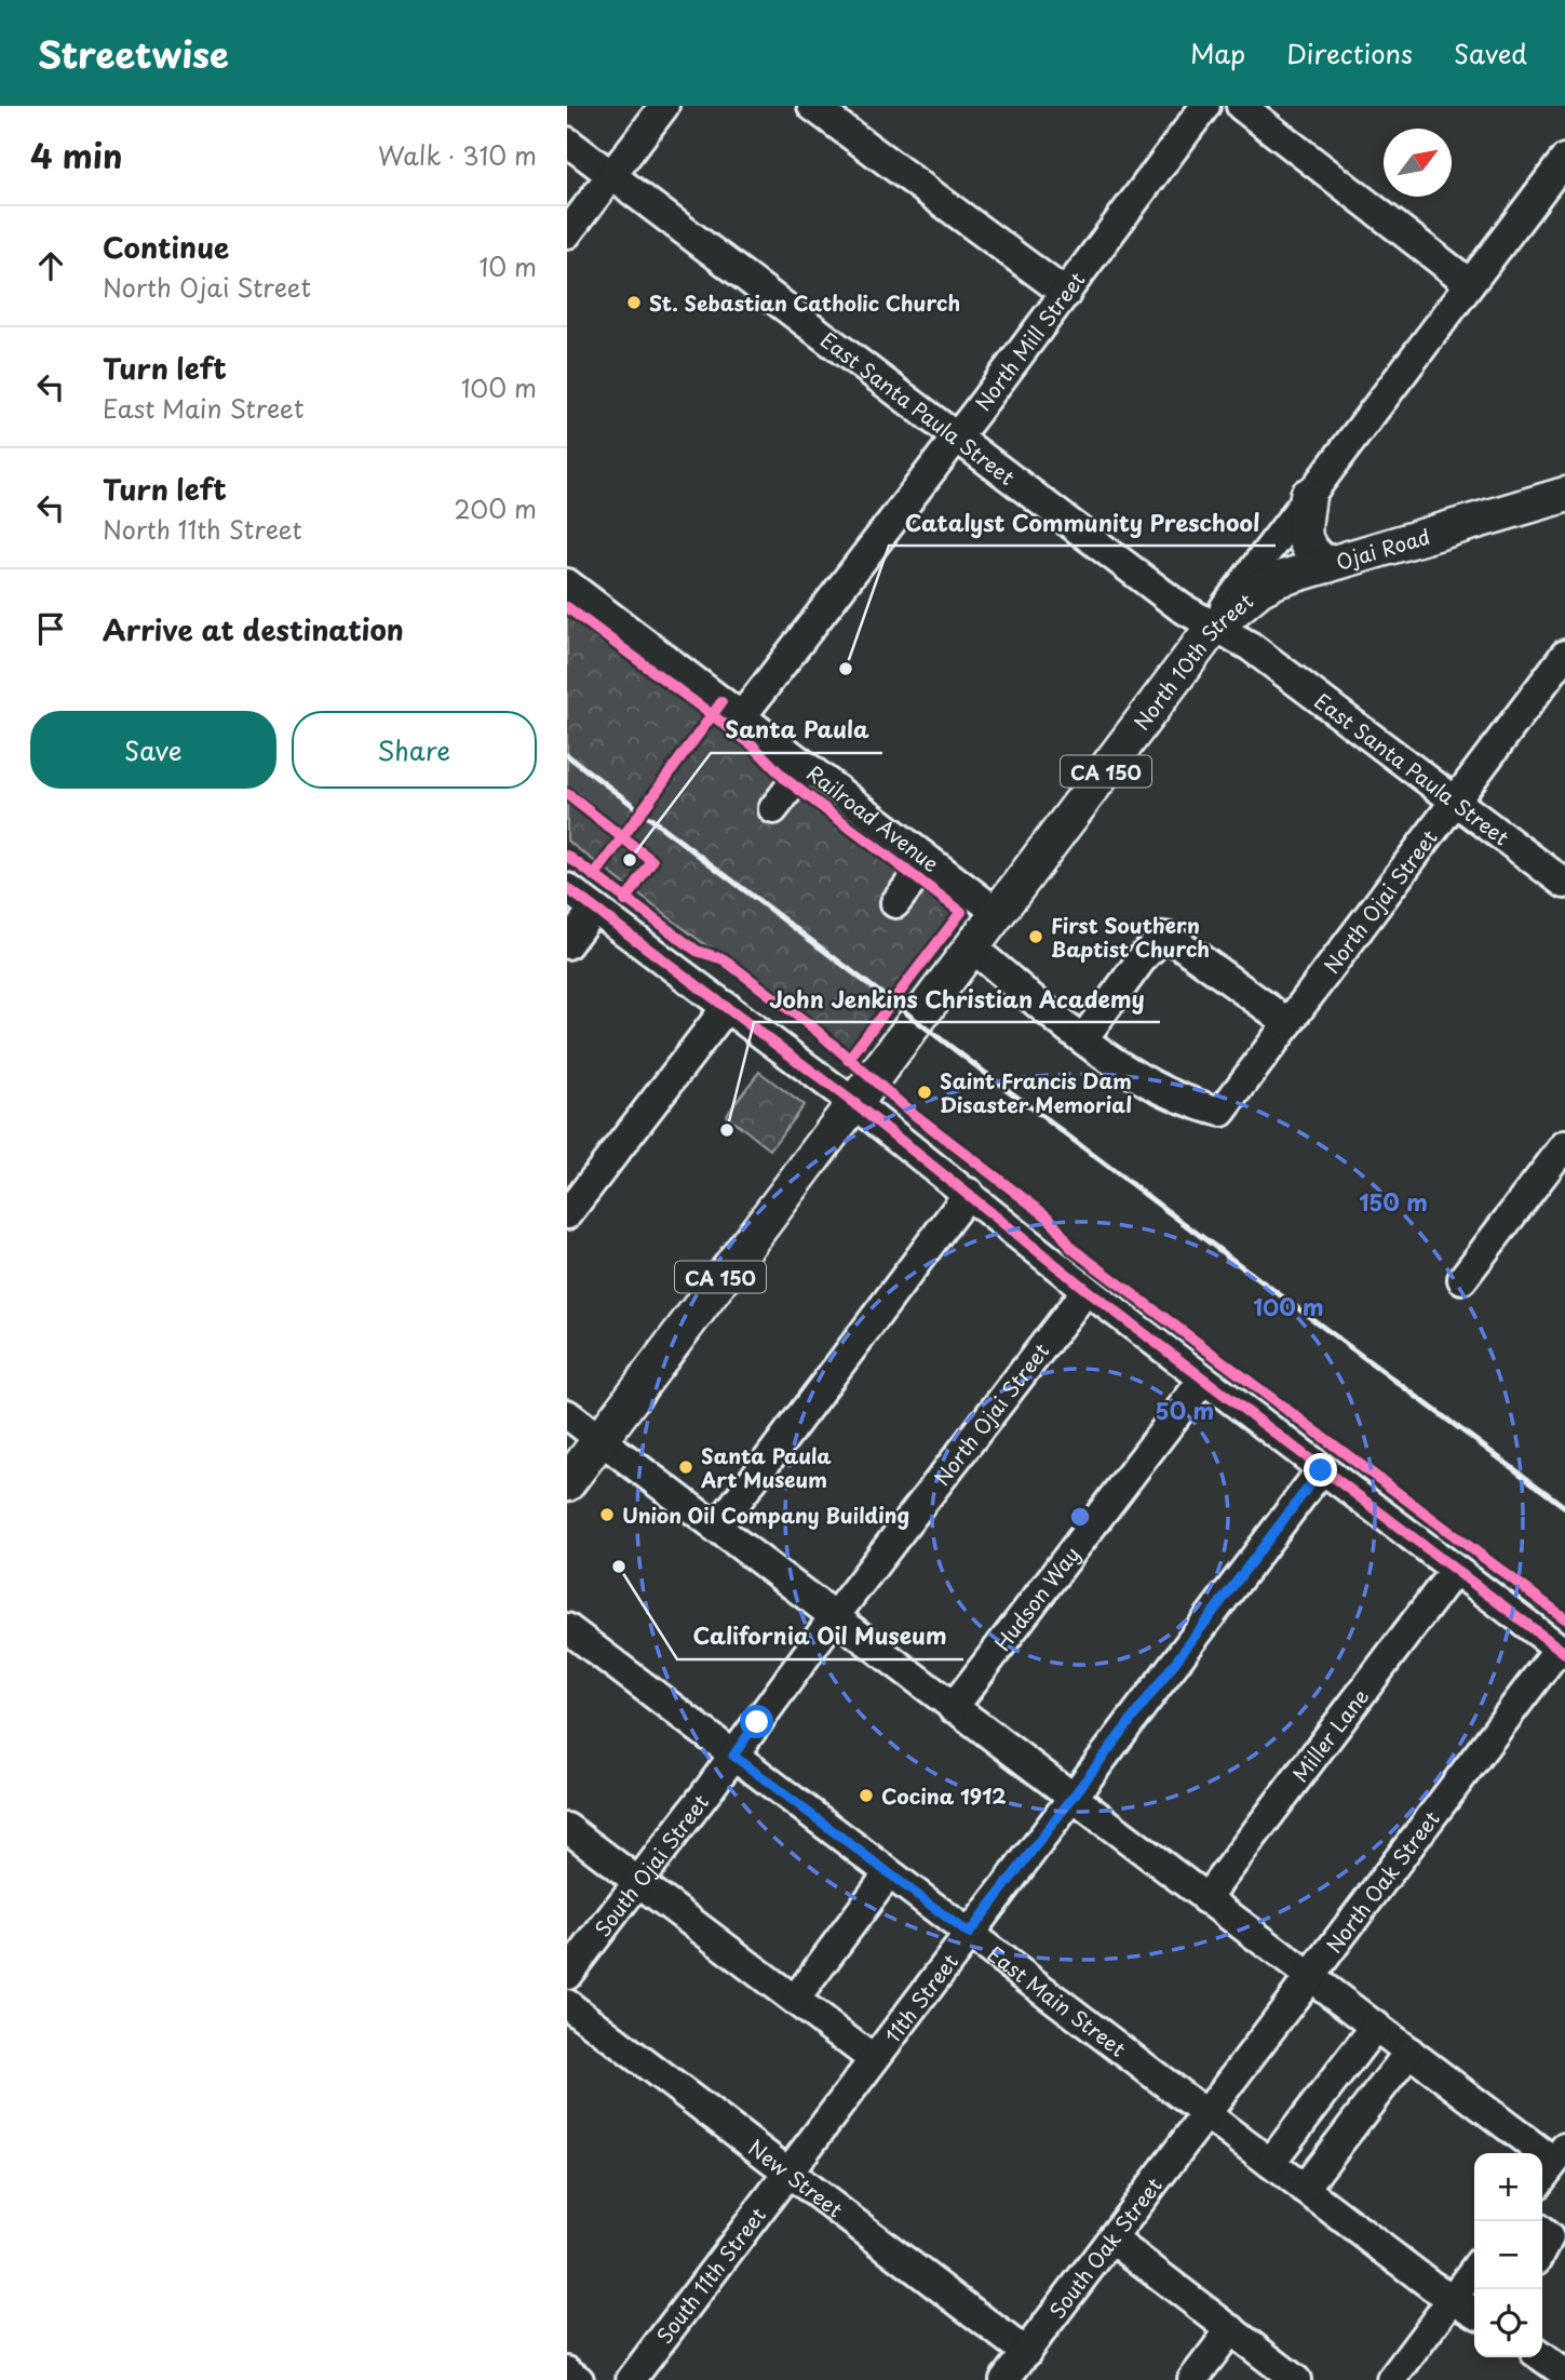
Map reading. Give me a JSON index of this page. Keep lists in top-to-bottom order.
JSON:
{
  "streets": {
    "main road": ["Ojai Road", "North 10th Street", "CA 150"],
    "street": [
      "North Mill Street",
      "East Santa Paula Street",
      "Railroad Avenue",
      "North Ojai Street",
      "Hudson Way",
      "Miller Lane",
      "South Ojai Street",
      "North Oak Street",
      "11th Street",
      "East Main Street",
      "New Street",
      "South Oak Street",
      "South 11th Street"
    ]
  },
  "crossings": [
    ["North Mill Street", "East Santa Paula Street"],
    ["North Mill Street", "Railroad Avenue"],
    ["East Santa Paula Street", "Ojai Road"],
    ["East Santa Paula Street", "North 10th Street"],
    ["East Santa Paula Street", "North Ojai Street"],
    ["Ojai Road", "North 10th Street"],
    ["North 10th Street", "Railroad Avenue"],
    ["North Ojai Street", "South Ojai Street"],
    ["North Ojai Street", "East Main Street"],
    ["South Ojai Street", "East Main Street"],
    ["North Oak Street", "East Main Street"],
    ["North Oak Street", "South Oak Street"],
    ["11th Street", "East Main Street"],
    ["11th Street", "South 11th Street"],
    ["East Main Street", "South Oak Street"],
    ["New Street", "South Oak Street"],
    ["New Street", "South 11th Street"]
  ],
  "places": [
    "St. Sebastian Catholic Church",
    "Catalyst Community Preschool",
    "Santa Paula",
    "First Southern Baptist Church",
    "Saint Francis Dam Disaster Memorial",
    "John Jenkins Christian Academy",
    "Santa Paula Art Museum",
    "Union Oil Company Building",
    "California Oil Museum",
    "Cocina 1912"
  ],
  "north": "top right",
  "page": {
    "header": "Streetwise",
    "nav": ["Map", "Directions", "Saved"],
    "heading": ["4 min", "Walk · 310 m"],
    "list": [
      ["Continue", "North Ojai Street", "10 m"],
      ["Turn left", "East Main Street", "100 m"],
      ["Turn left", "North 11th Street", "200 m"],
      "Arrive at destination"
    ],
    "buttons": ["Save", "Share"],
    "map_buttons": ["+", "−"]
  },
  "rings": ["150 m", "100 m", "50 m"]
}
